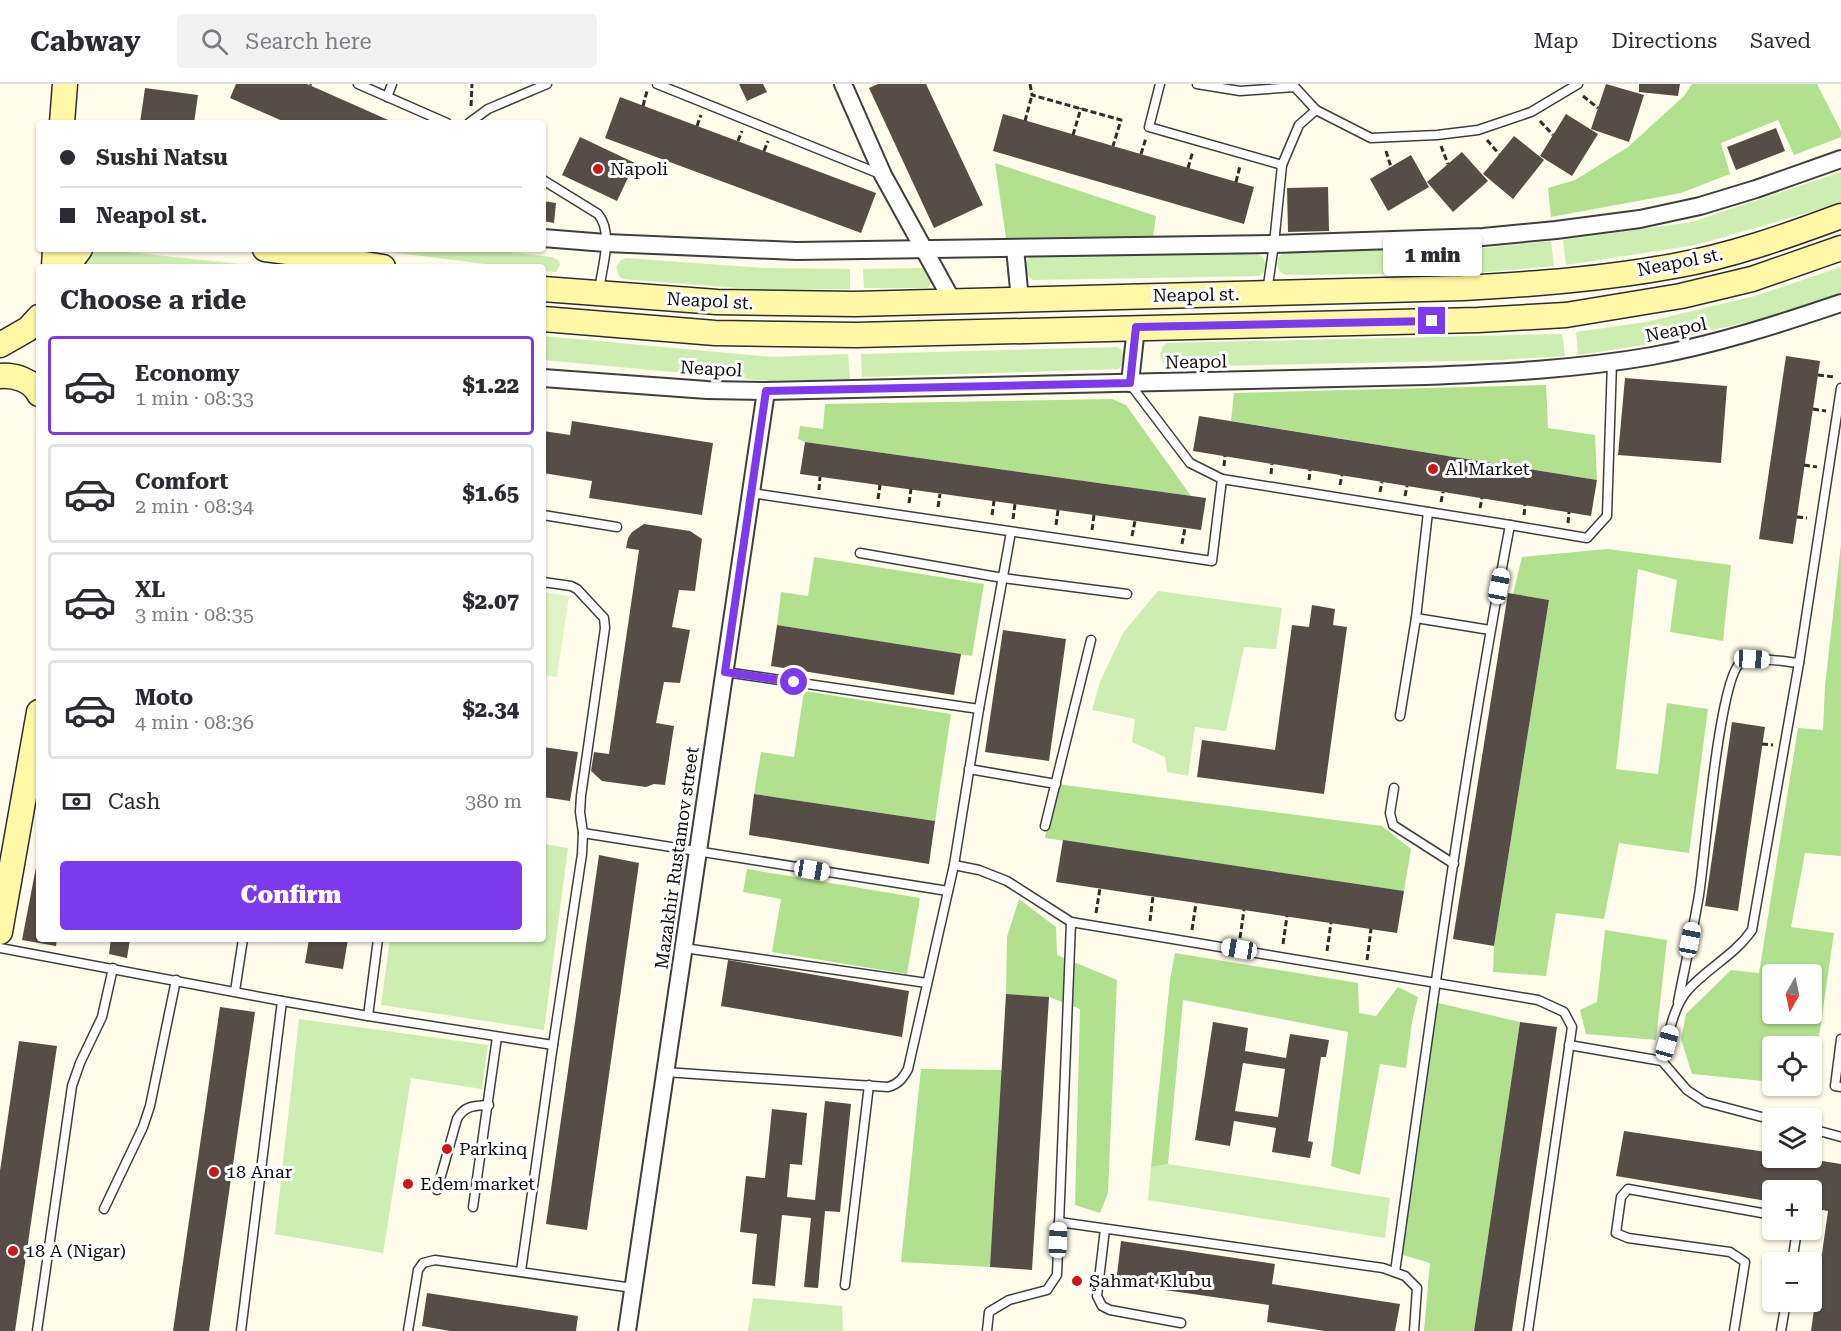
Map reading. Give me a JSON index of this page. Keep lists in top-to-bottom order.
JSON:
{
  "streets": {
    "main road": ["Neapol st."],
    "street": ["Neapol", "Mazakhir Rustamov street"]
  },
  "crossings": [
    ["Neapol", "Mazakhir Rustamov street"]
  ],
  "places": [
    "Napoli",
    "Al Market",
    "Parkinq",
    "18 Anar",
    "Edem market",
    "18 A (Nigar)",
    "Şahmat Klubu"
  ],
  "north": "bottom",
  "page": {
    "header": "Cabway",
    "search": "Search here",
    "nav": ["Map", "Directions", "Saved"],
    "banner": ["Sushi Natsu", "Neapol st."],
    "bubble": "1 min",
    "heading": "Choose a ride",
    "list": [
      {
        "name": "Economy",
        "note": "1 min · 08:33",
        "value": "$1.22"
      },
      {
        "name": "Comfort",
        "note": "2 min · 08:34",
        "value": "$1.65"
      },
      {
        "name": "XL",
        "note": "3 min · 08:35",
        "value": "$2.07"
      },
      {
        "name": "Moto",
        "note": "4 min · 08:36",
        "value": "$2.34"
      }
    ],
    "pay": ["Cash", "380 m"],
    "buttons": "Confirm",
    "map_buttons": ["+", "−"]
  }
}
